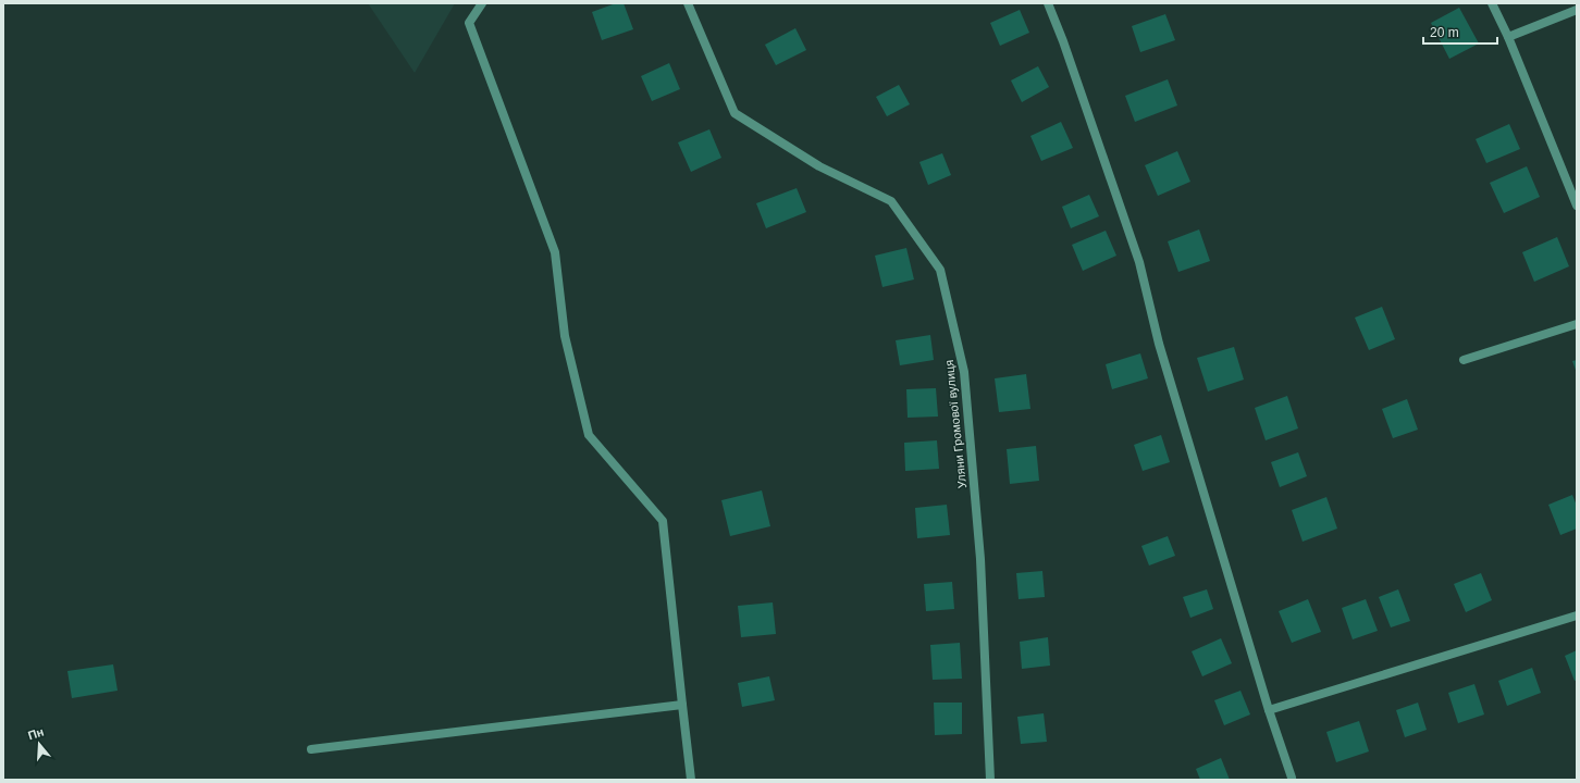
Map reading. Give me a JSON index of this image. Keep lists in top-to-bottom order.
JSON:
{
  "streets": {
    "street": ["Уляни Громової вулиця"]
  },
  "scale_bar": "20 m",
  "north": "top"
}
